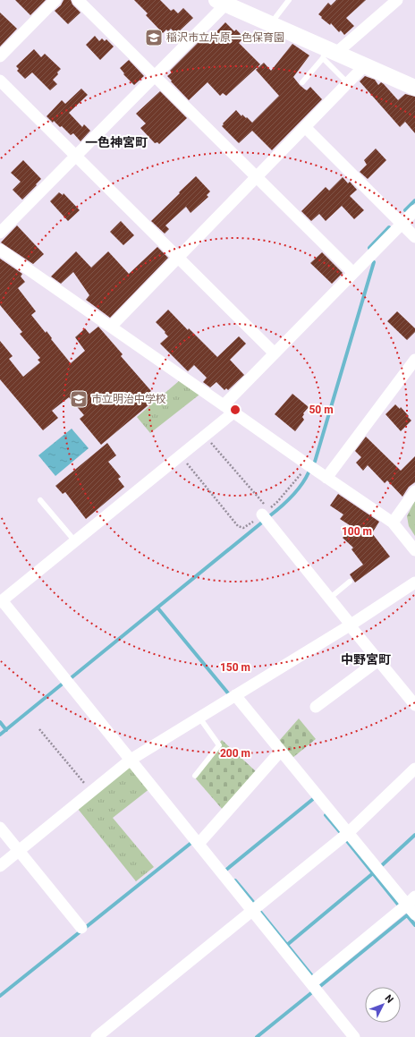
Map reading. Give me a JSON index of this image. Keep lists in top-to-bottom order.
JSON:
{
  "districts": ["一色神宮町", "中野宮町"],
  "places": {
    "school or university": ["稲沢市立片原一色保育園", "市立明治中学校"]
  },
  "north": "top right",
  "rings": [
    "50 m",
    "100 m",
    "150 m",
    "200 m"
  ]
}
